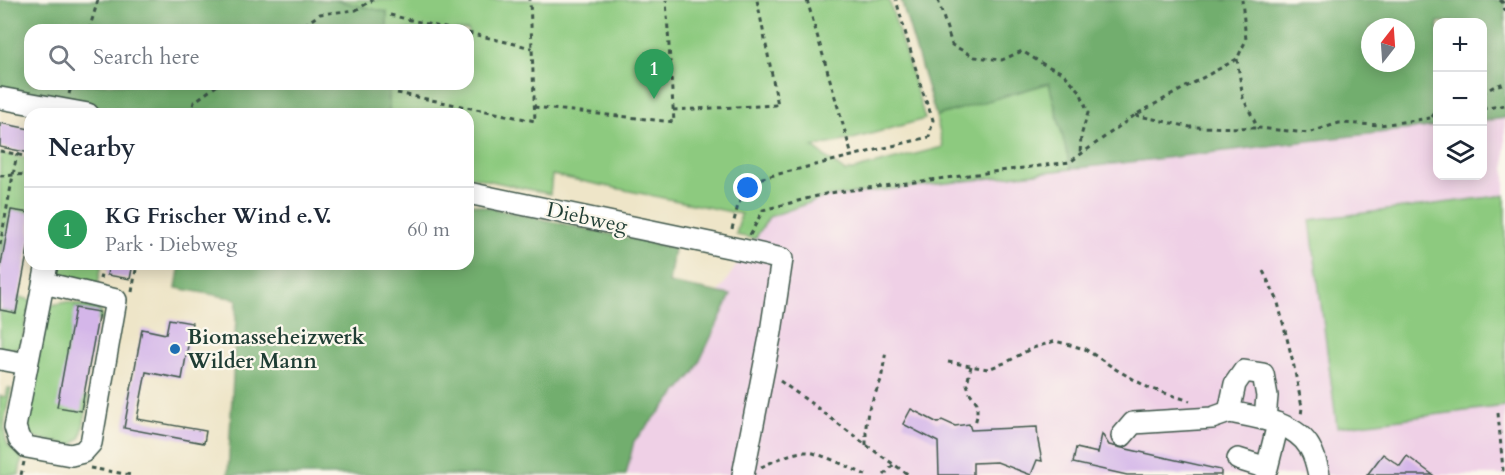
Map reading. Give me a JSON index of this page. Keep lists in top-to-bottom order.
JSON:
{
  "streets": {
    "street": ["Diebweg"]
  },
  "places": ["Biomasseheizwerk Wilder Mann"],
  "north": "top",
  "page": {
    "map_buttons": ["+", "−"],
    "search": "Search here",
    "pins": "1",
    "heading": "Nearby",
    "list": [
      {
        "mark": "1",
        "name": "KG Frischer Wind e.V.",
        "note": "Park · Diebweg",
        "value": "60 m"
      }
    ]
  }
}
